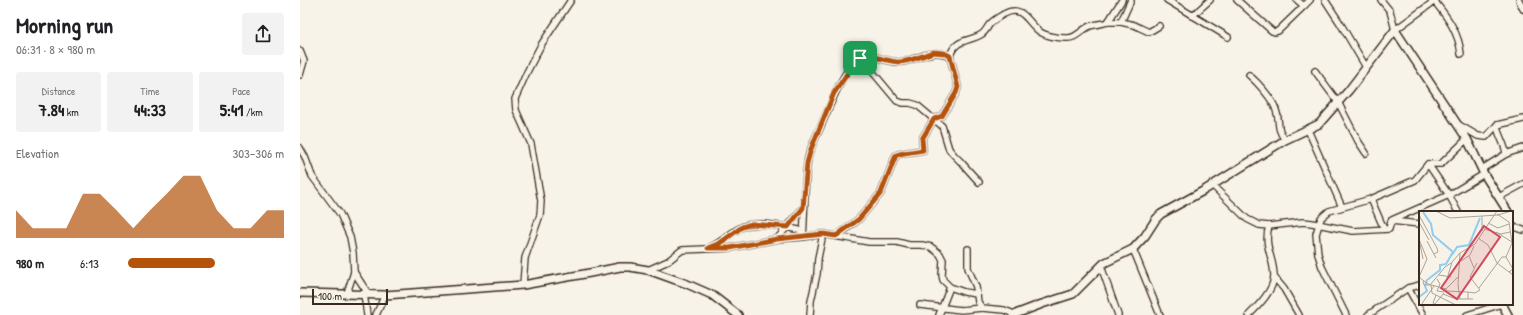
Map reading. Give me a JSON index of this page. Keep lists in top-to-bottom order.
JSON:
{
  "scale_bar": "100 m",
  "page": {
    "heading": ["Morning run", "06:31 · 8 × 980 m"],
    "stats": [
      ["Distance", "7.84 km"],
      ["Time", "44:33"],
      ["Pace", "5:41 /km"]
    ],
    "chart": ["Elevation", "303–306 m"],
    "list": [
      {
        "name": "980 m",
        "note": "6:13"
      }
    ],
    "scale": "100 m"
  }
}
